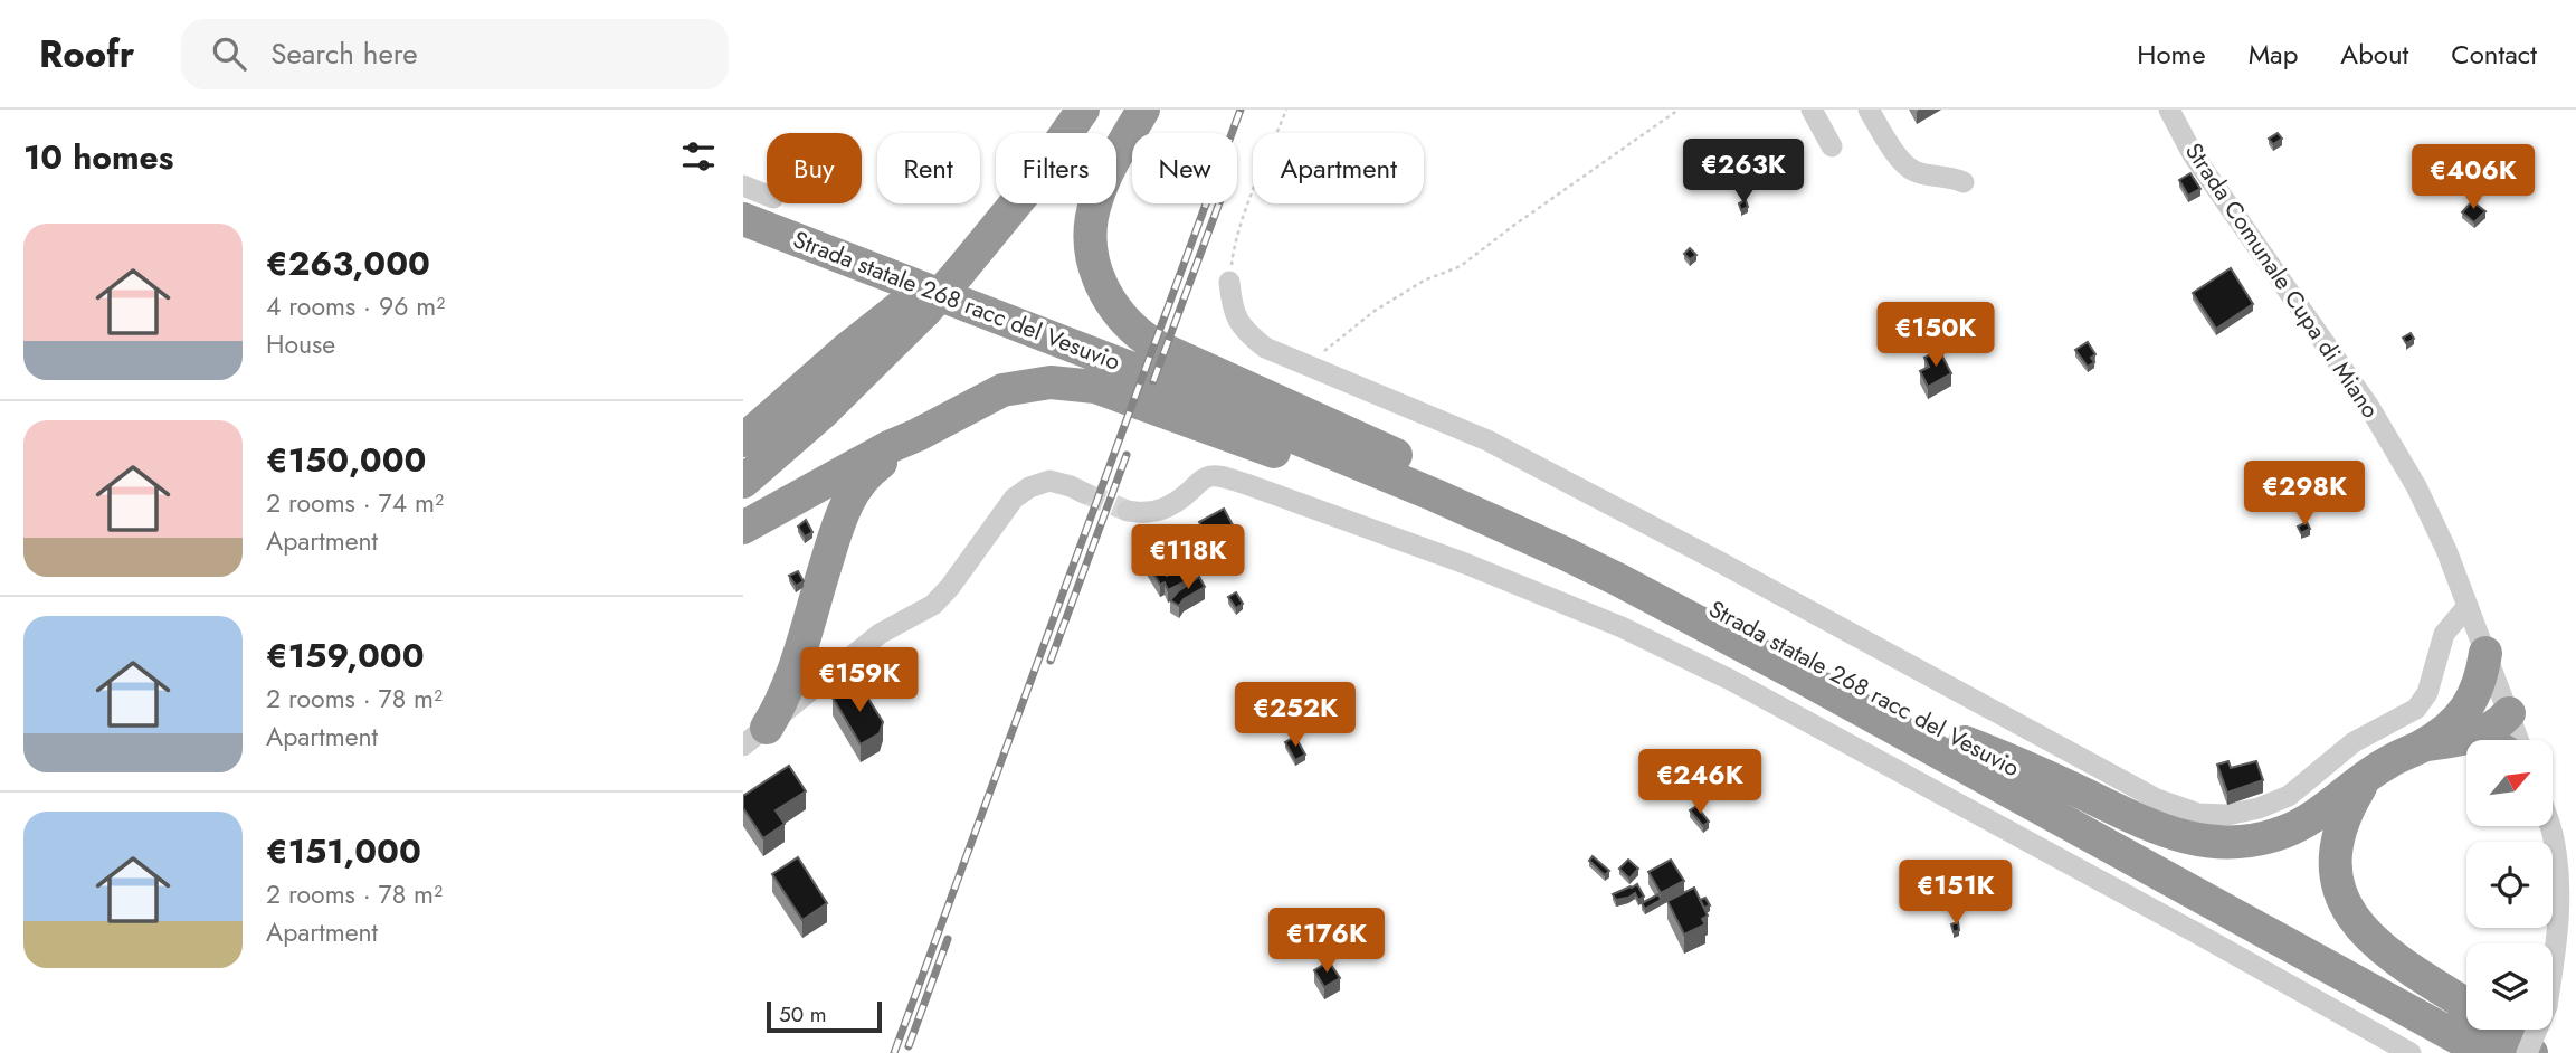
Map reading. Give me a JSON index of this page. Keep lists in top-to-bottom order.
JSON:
{
  "streets": {
    "highway": ["Strada statale 268 racc del Vesuvio"],
    "street": ["Strada Comunale Cupa di Miano"]
  },
  "scale_bar": "50 m",
  "north": "top right",
  "page": {
    "header": "Roofr",
    "search": "Search here",
    "nav": [
      "Home",
      "Map",
      "About",
      "Contact"
    ],
    "heading": "10 homes",
    "chip": [
      "Buy",
      "Rent",
      "Filters",
      "New",
      "Apartment"
    ],
    "price": [
      "€263K",
      "€406K",
      "€150K",
      "€298K",
      "€118K",
      "€159K",
      "€252K",
      "€246K",
      "€151K",
      "€176K"
    ],
    "list": [
      {
        "name": "€263,000",
        "note": "4 rooms · 96 m² · House"
      },
      {
        "name": "€150,000",
        "note": "2 rooms · 74 m² · Apartment"
      },
      {
        "name": "€159,000",
        "note": "2 rooms · 78 m² · Apartment"
      },
      {
        "name": "€151,000",
        "note": "2 rooms · 78 m² · Apartment"
      }
    ],
    "scale": "50 m"
  }
}
